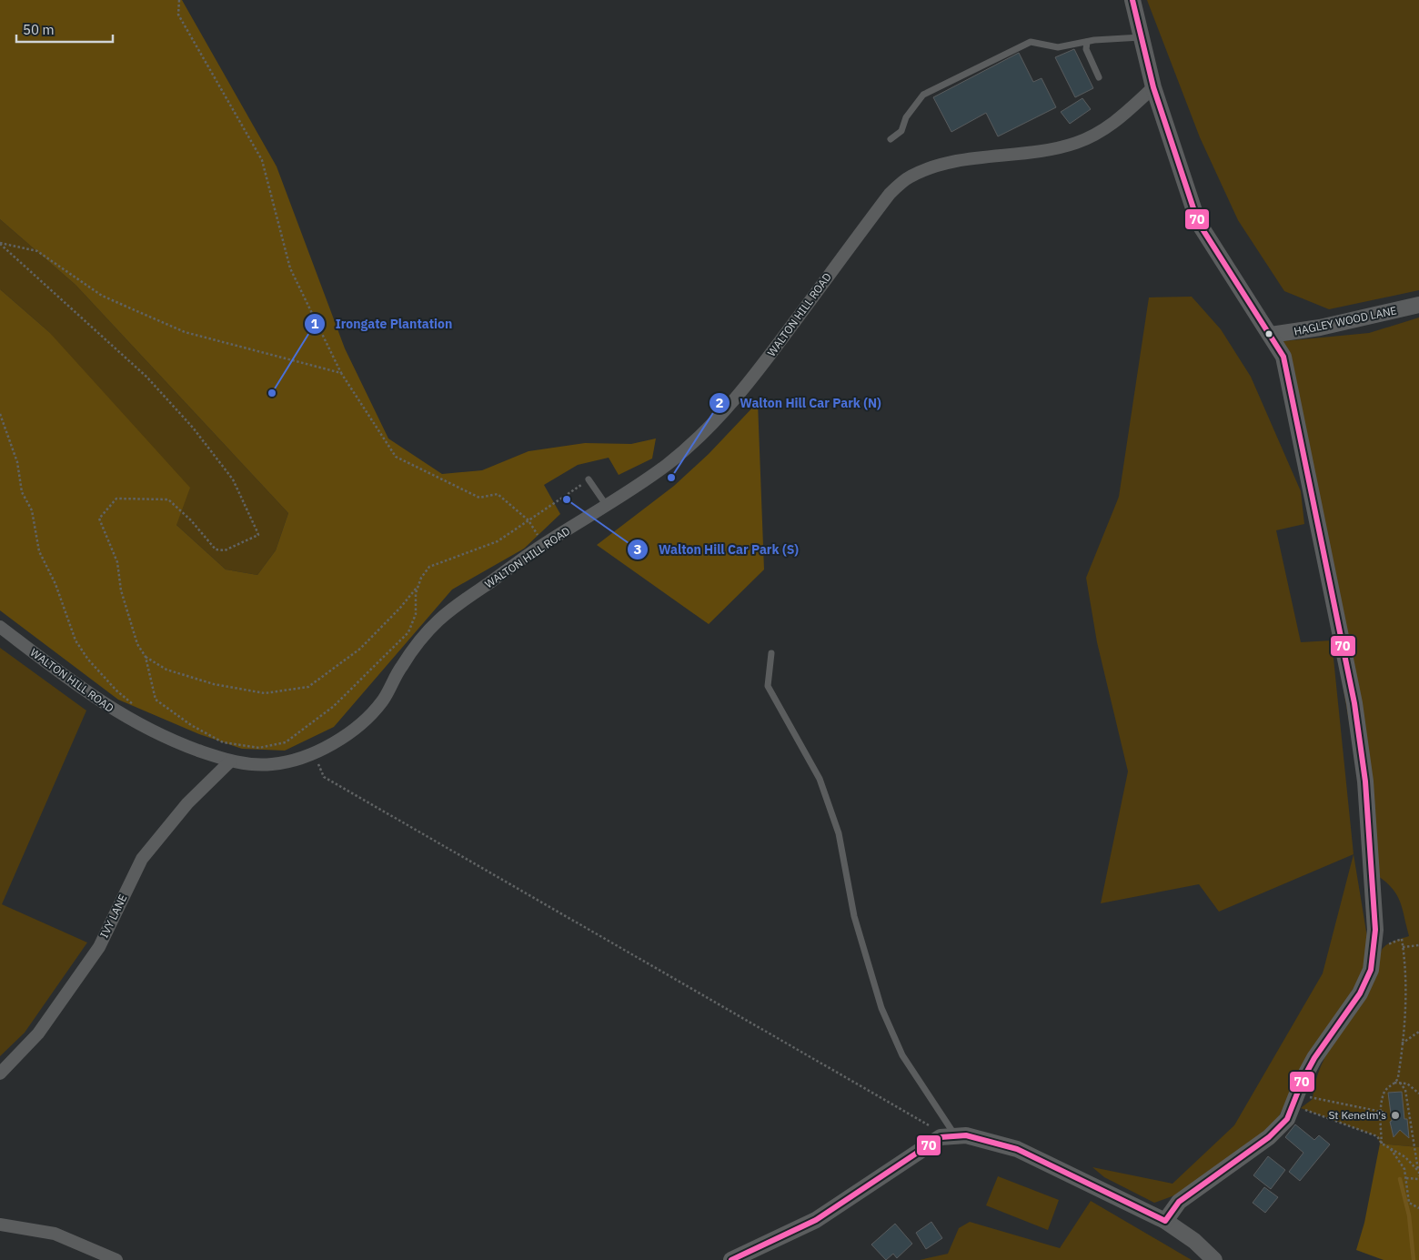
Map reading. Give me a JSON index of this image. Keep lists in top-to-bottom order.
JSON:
{
  "streets": {
    "street": ["WALTON HILL ROAD", "HAGLEY WOOD LANE", "IVY LANE"]
  },
  "crossings": [
    ["WALTON HILL ROAD", "IVY LANE"]
  ],
  "places": [
    "Irongate Plantation",
    "Walton Hill Car Park (N)",
    "Walton Hill Car Park (S)",
    "St Kenelm's"
  ],
  "lines": ["transit line 70"],
  "scale_bar": "50 m"
}
